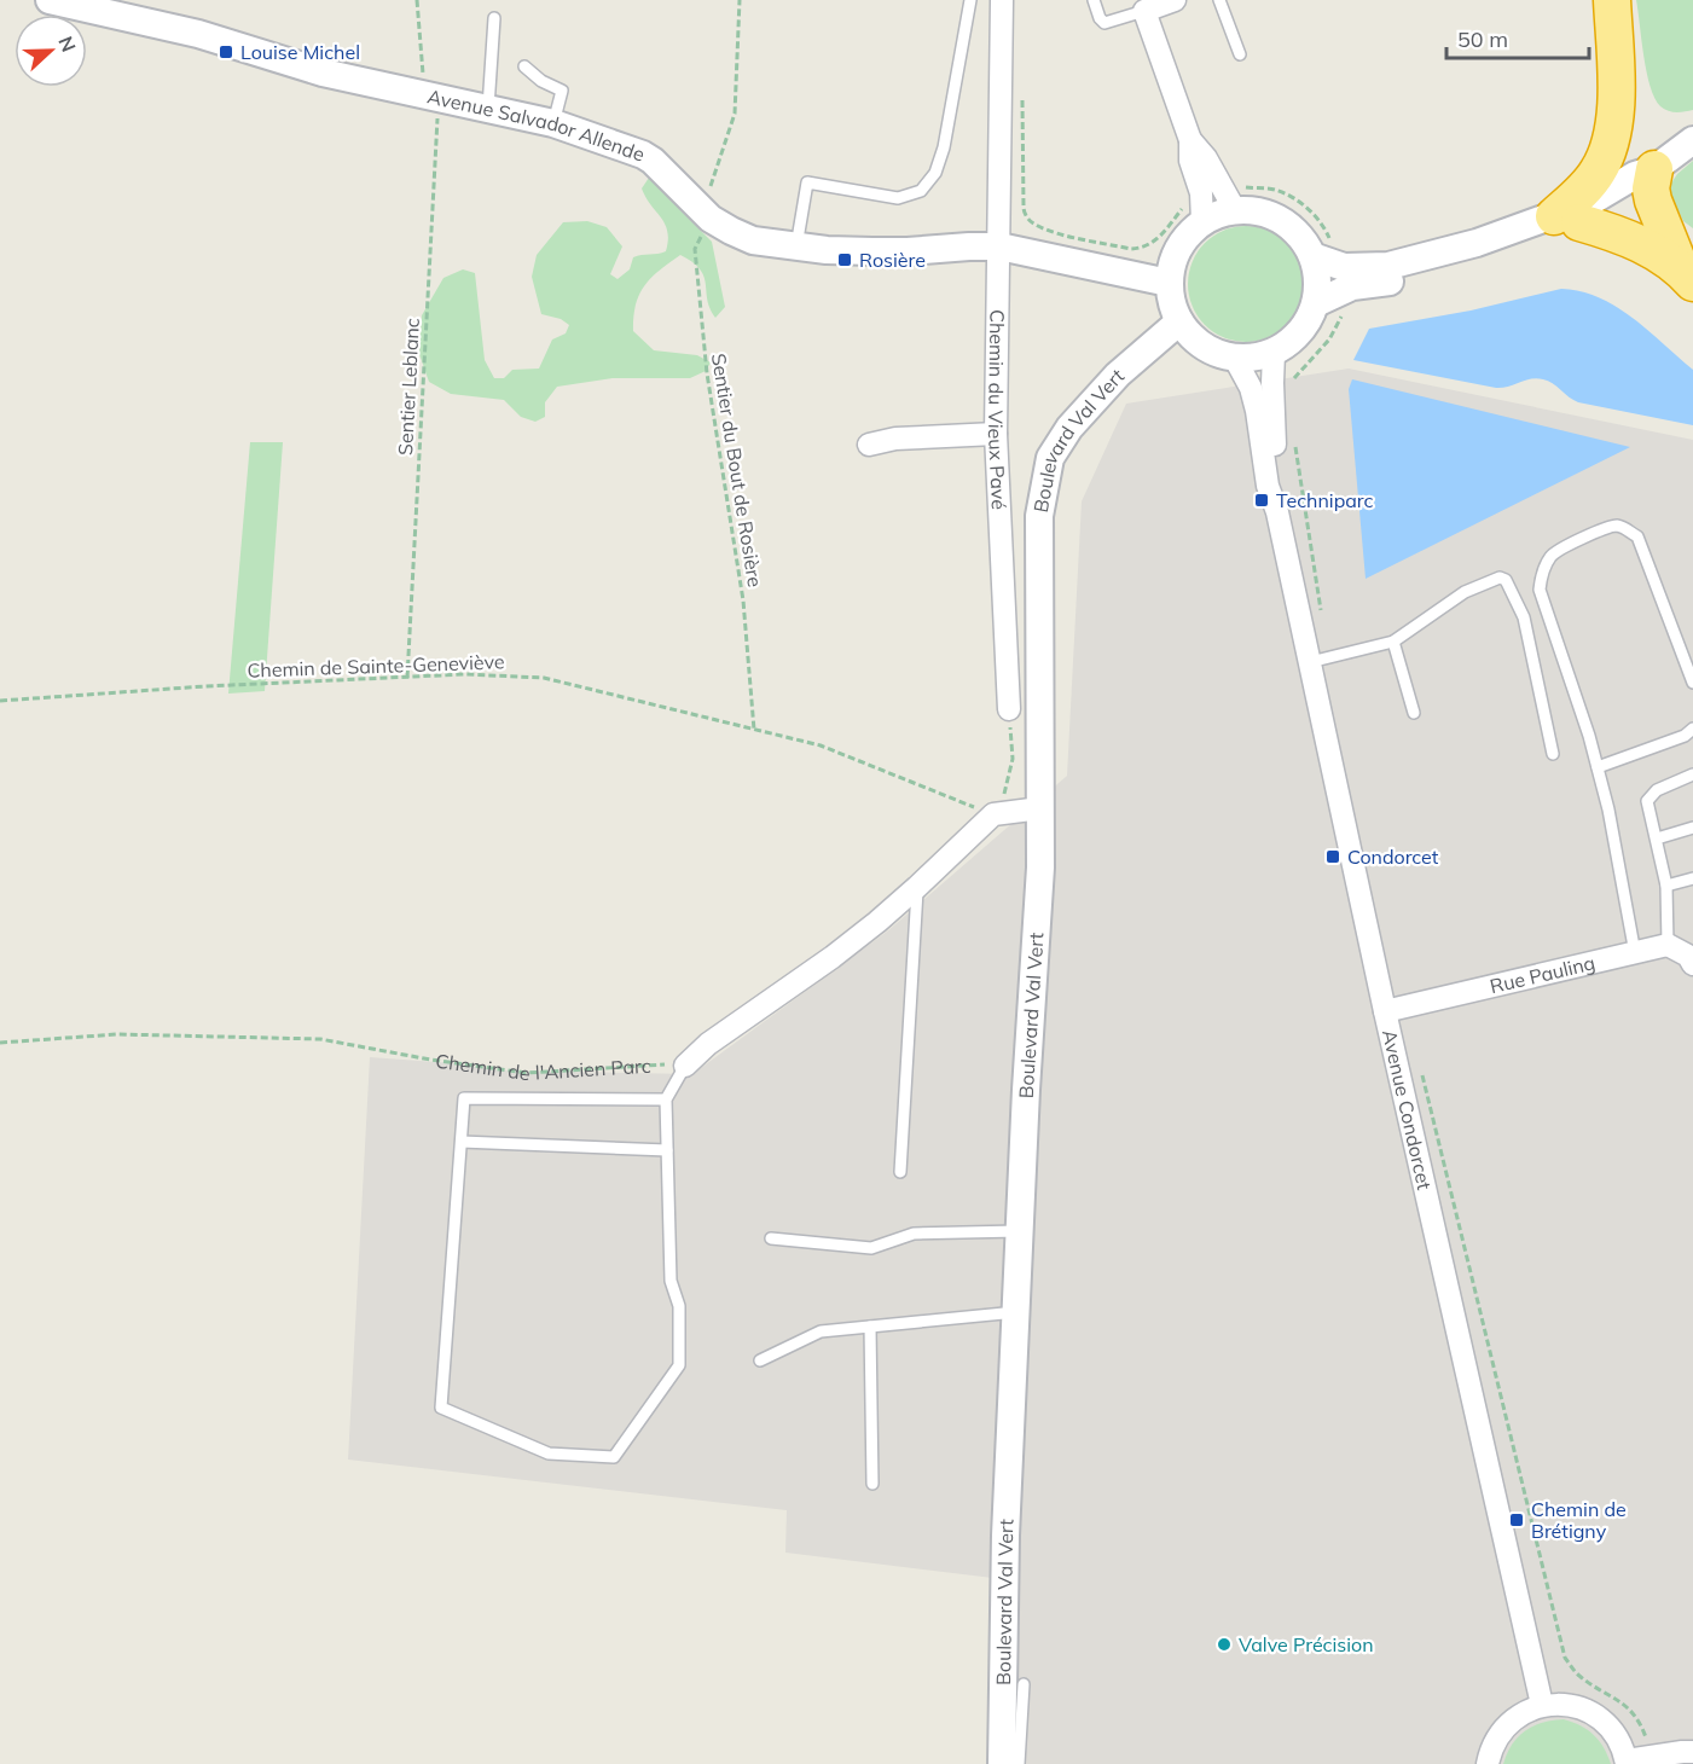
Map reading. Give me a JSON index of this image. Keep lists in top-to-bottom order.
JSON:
{
  "streets": {
    "street": [
      "Avenue Salvador Allende",
      "Chemin du Vieux Pavé",
      "Boulevard Val Vert",
      "Rue Pauling",
      "Avenue Condorcet"
    ],
    "path": [
      "Sentier Leblanc",
      "Sentier du Bout de Rosière",
      "Chemin de Sainte-Geneviève",
      "Chemin de l'Ancien Parc"
    ]
  },
  "crossings": [
    ["Avenue Salvador Allende", "Sentier Leblanc"],
    ["Avenue Salvador Allende", "Chemin du Vieux Pavé"],
    ["Avenue Salvador Allende", "Boulevard Val Vert"],
    ["Avenue Salvador Allende", "Sentier du Bout de Rosière"],
    ["Avenue Salvador Allende", "Avenue Condorcet"],
    ["Sentier Leblanc", "Chemin de Sainte-Geneviève"],
    ["Boulevard Val Vert", "Avenue Condorcet"],
    ["Sentier du Bout de Rosière", "Chemin de Sainte-Geneviève"],
    ["Rue Pauling", "Avenue Condorcet"]
  ],
  "places": {
    "transit": [
      "Louise Michel",
      "Rosière",
      "Techniparc",
      "Condorcet",
      "Chemin de Brétigny"
    ],
    "other": ["Valve Précision"]
  },
  "scale_bar": "50 m",
  "north": "right"
}
